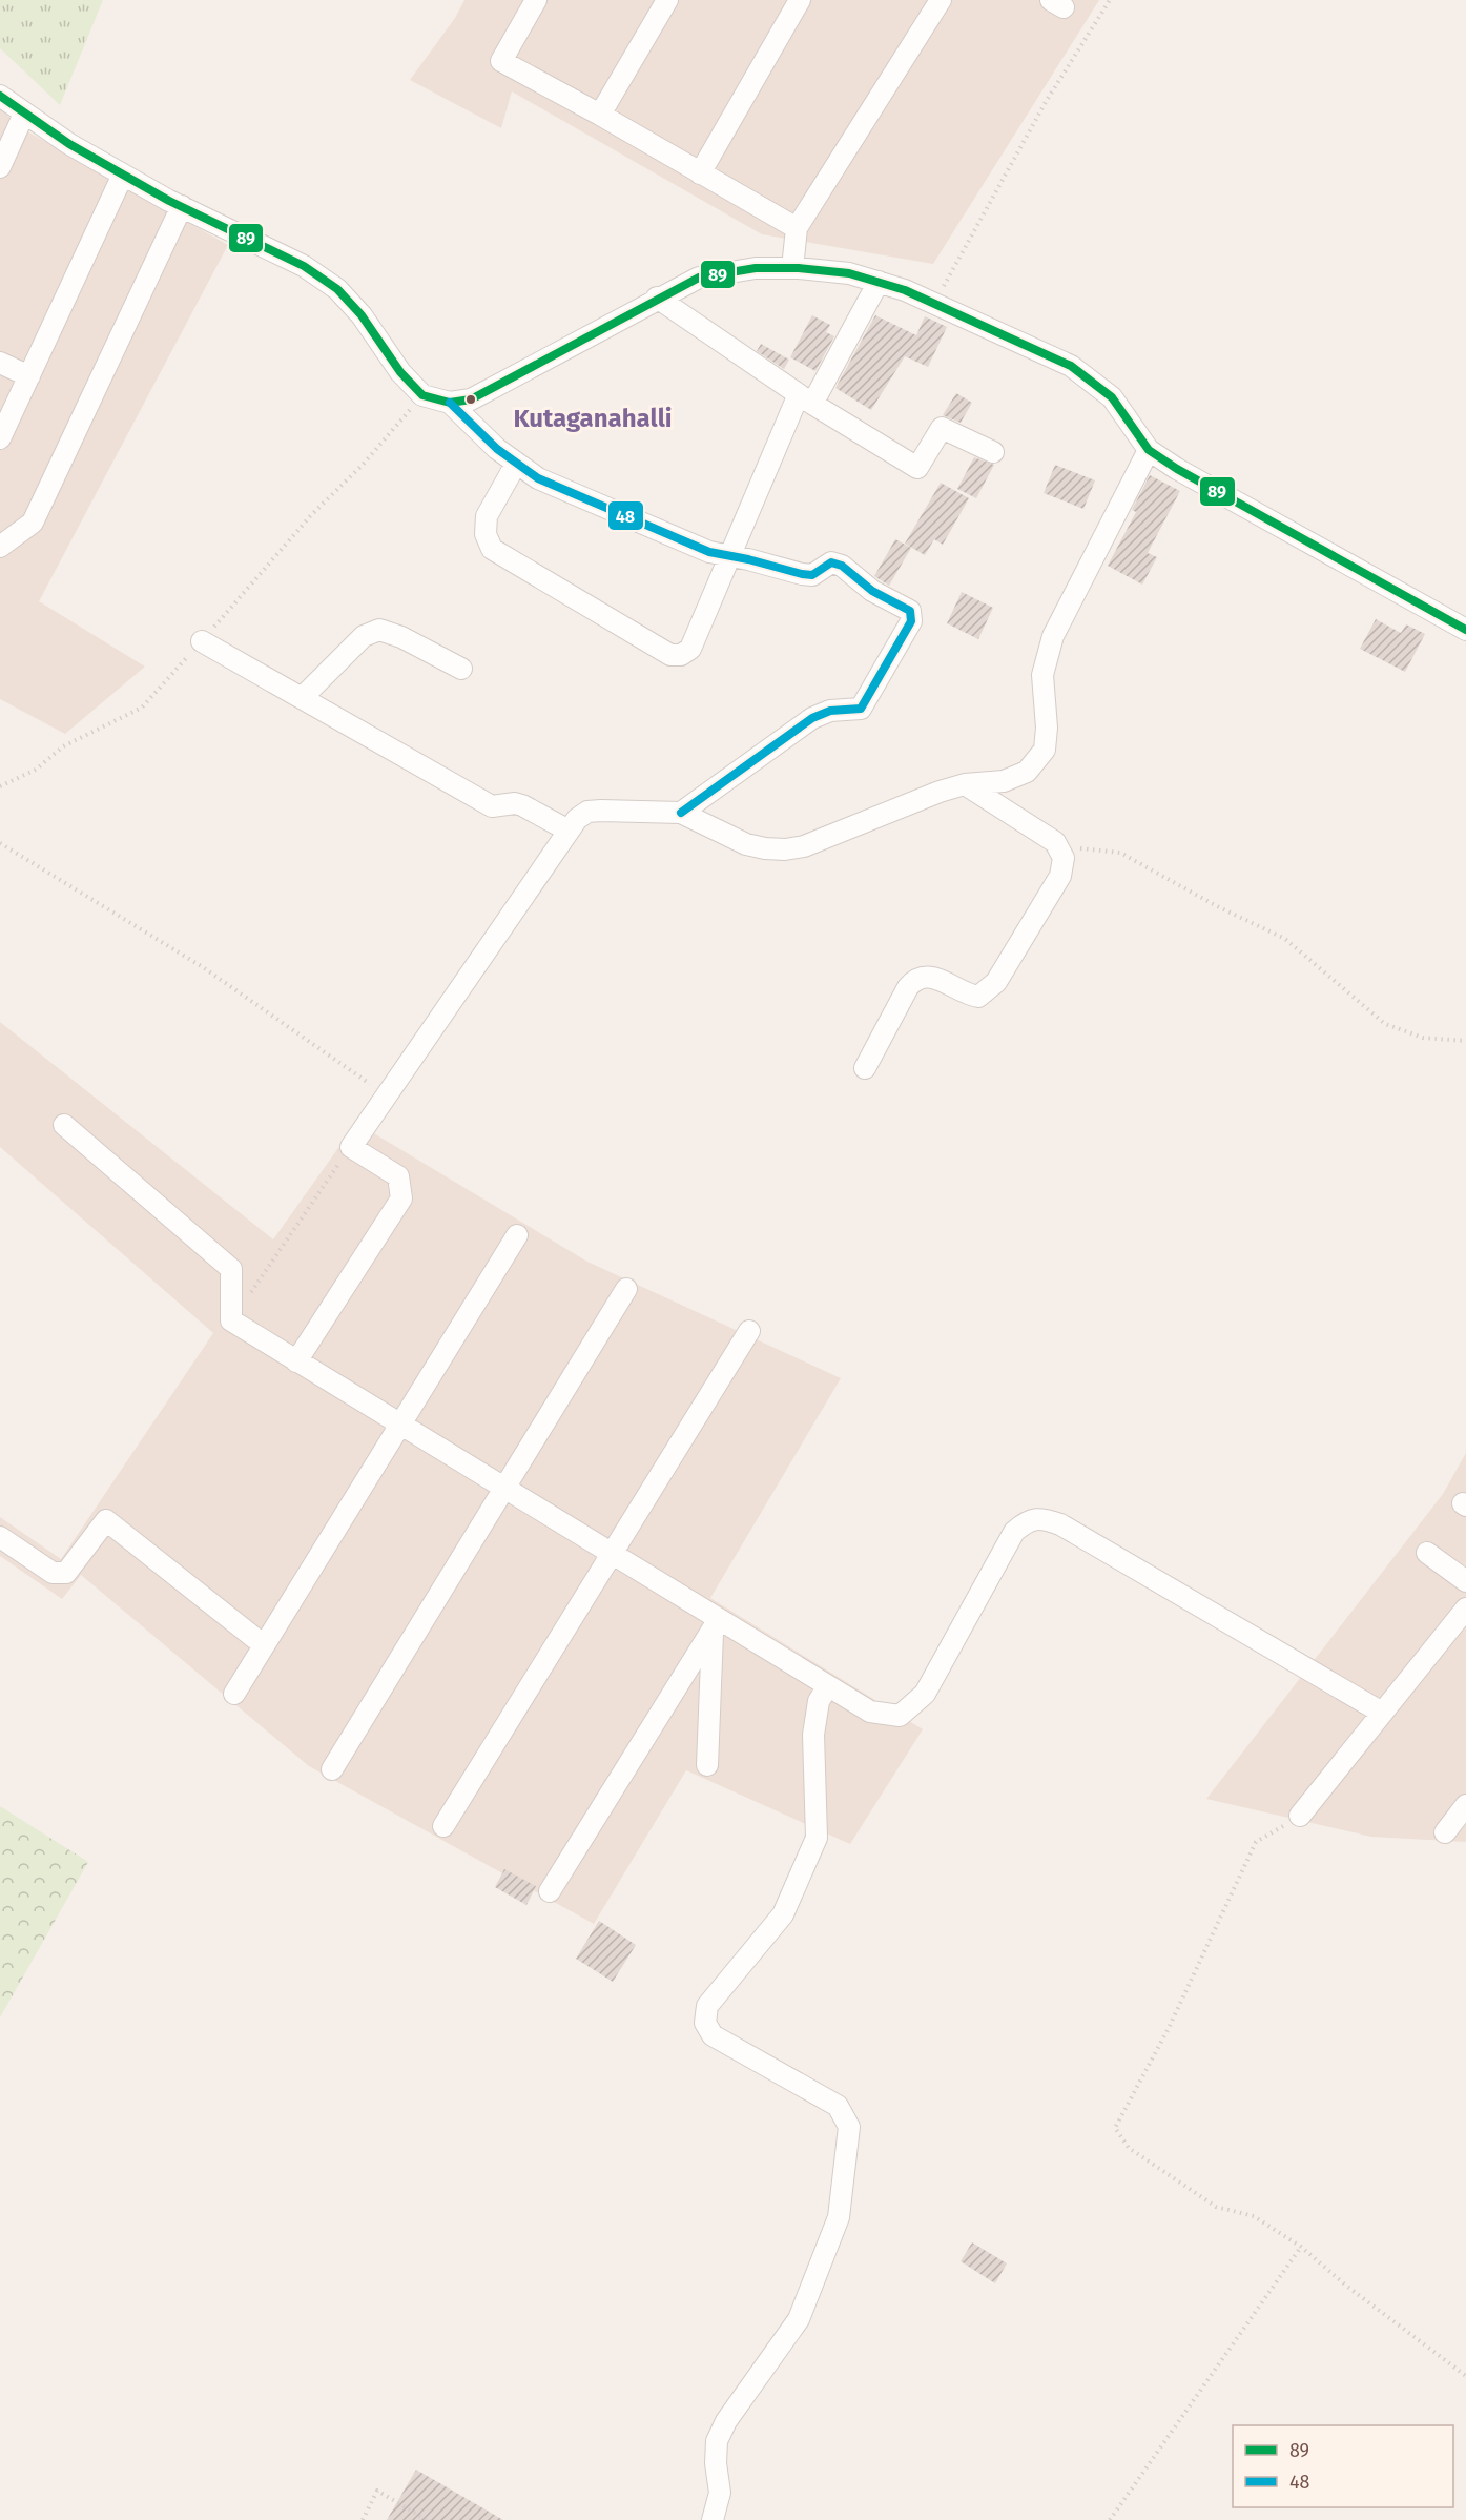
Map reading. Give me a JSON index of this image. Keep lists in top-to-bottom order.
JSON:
{
  "districts": ["Kutaganahalli"],
  "lines": ["transit line 89", "transit line 48"],
  "legend": ["89", "48"]
}
